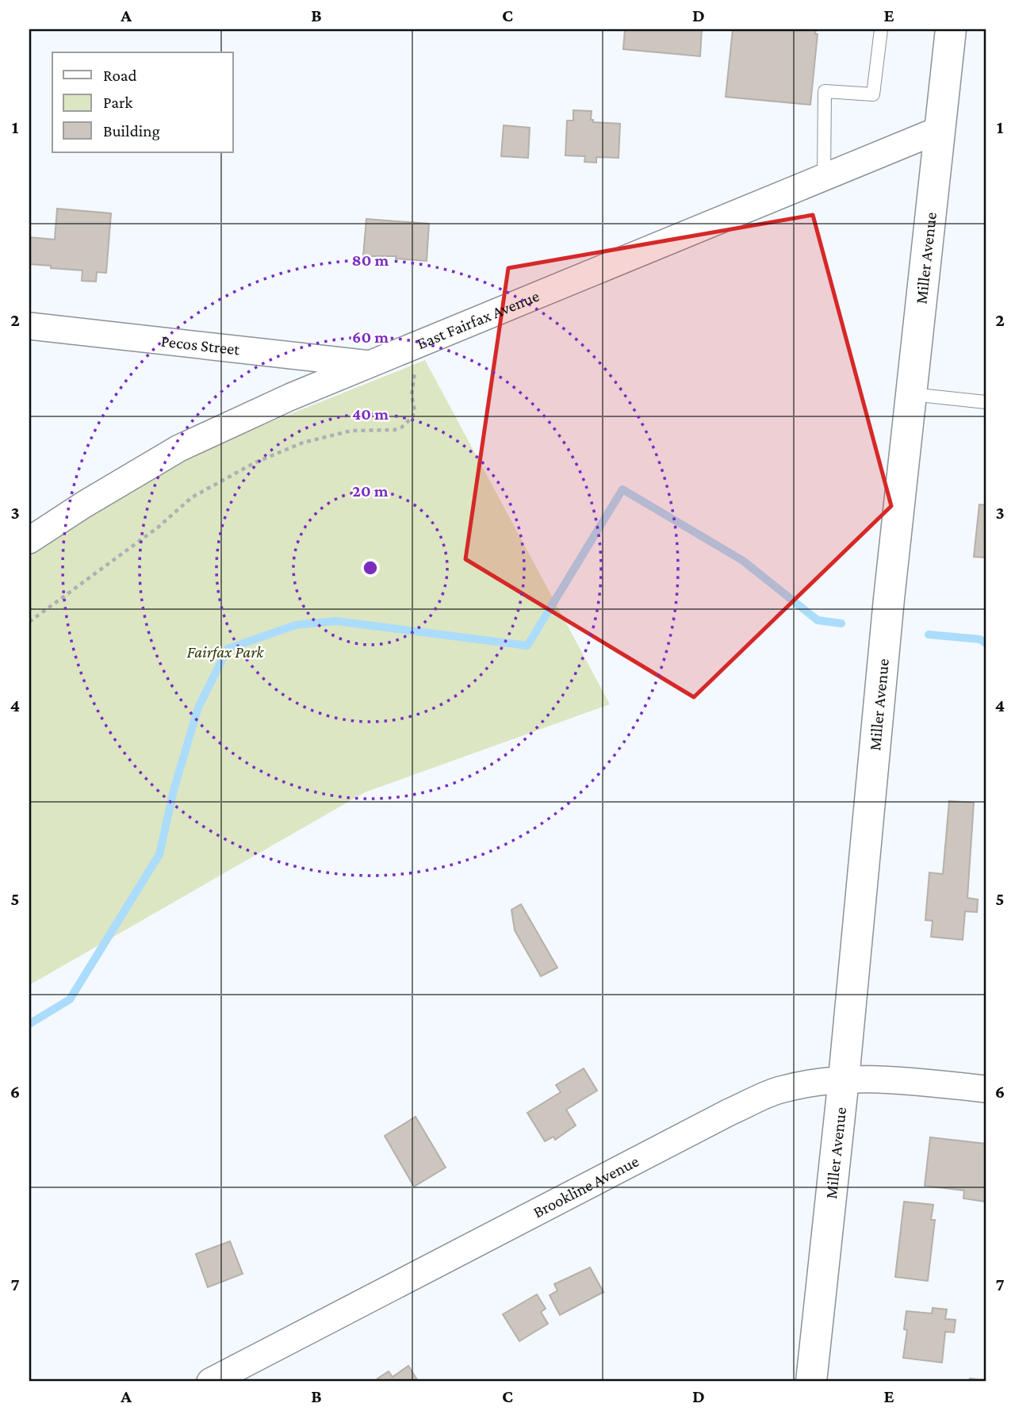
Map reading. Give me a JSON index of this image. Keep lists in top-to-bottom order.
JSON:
{
  "streets": {
    "main road": ["Miller Avenue"],
    "street": ["East Fairfax Avenue", "Pecos Street", "Brookline Avenue"]
  },
  "crossings": [
    ["Miller Avenue", "East Fairfax Avenue"],
    ["Miller Avenue", "Brookline Avenue"],
    ["East Fairfax Avenue", "Pecos Street"]
  ],
  "parks": ["Fairfax Park"],
  "legend": ["Road", "Park", "Building"],
  "grid": {
    "columns": [
      "A",
      "B",
      "C",
      "D",
      "E"
    ],
    "rows": [
      "1",
      "2",
      "3",
      "4",
      "5",
      "6",
      "7"
    ]
  },
  "rings": [
    "80 m",
    "60 m",
    "40 m",
    "20 m"
  ]
}
